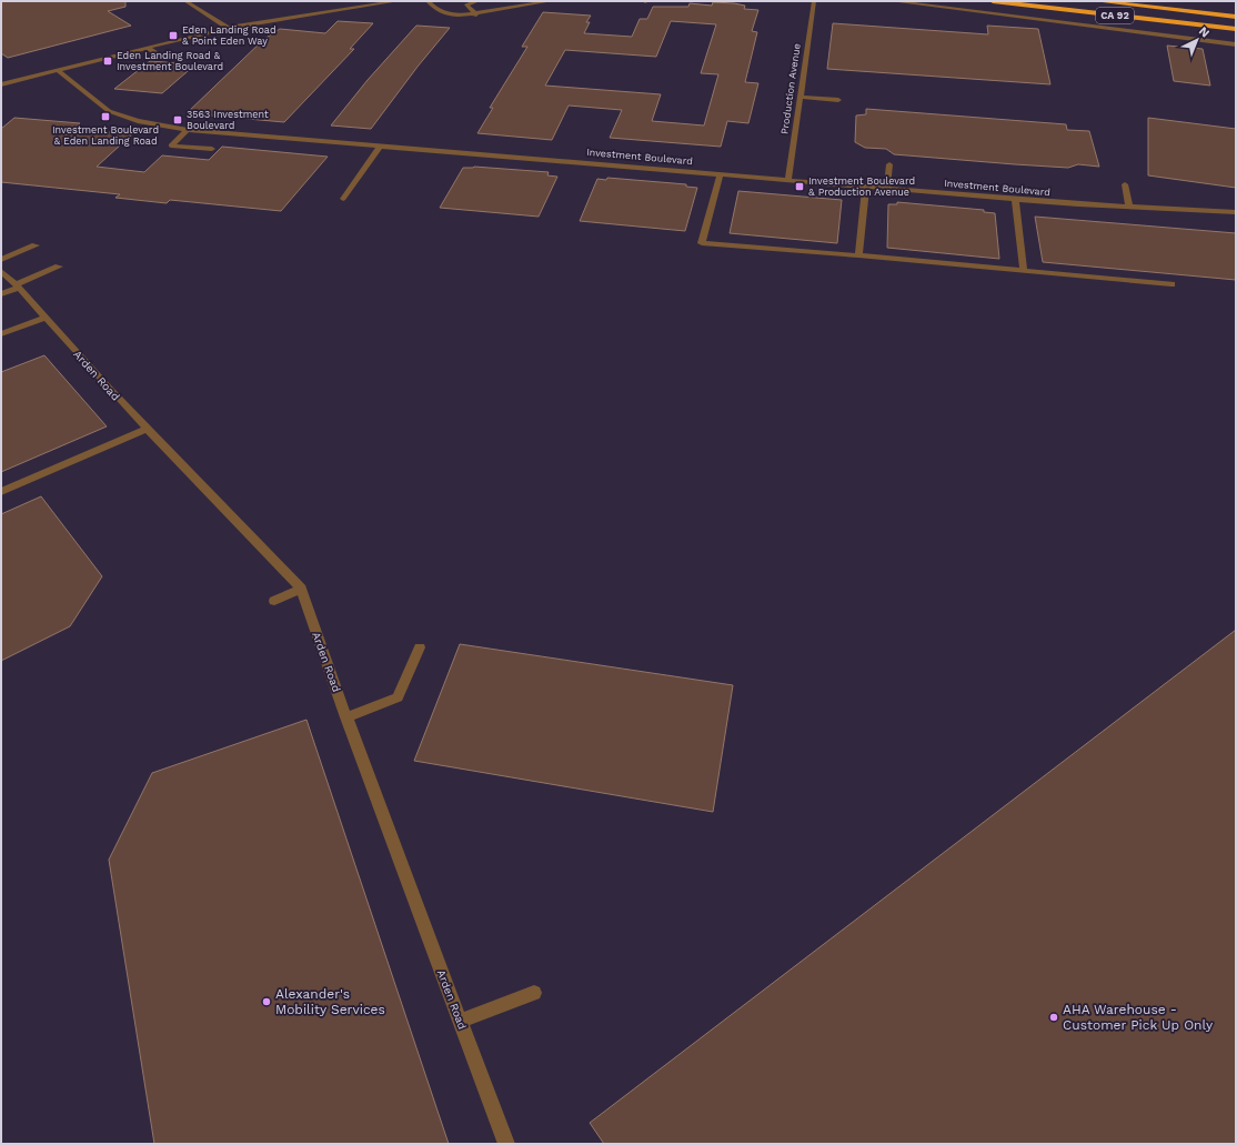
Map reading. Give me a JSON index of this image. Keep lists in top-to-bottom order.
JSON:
{
  "streets": {
    "highway": ["CA 92"],
    "street": ["Production Avenue", "Investment Boulevard", "Arden Road"]
  },
  "crossings": [
    ["Production Avenue", "Investment Boulevard"]
  ],
  "places": {
    "transit": [
      "Eden Landing Road & Point Eden Way",
      "Eden Landing Road & Investment Boulevard",
      "Investment Boulevard & Eden Landing Road",
      "3563 Investment Boulevard",
      "Investment Boulevard & Production Avenue"
    ],
    "other": ["Alexander's Mobility Services", "AHA Warehouse - Customer Pick Up Only"]
  },
  "north": "top right"
}
